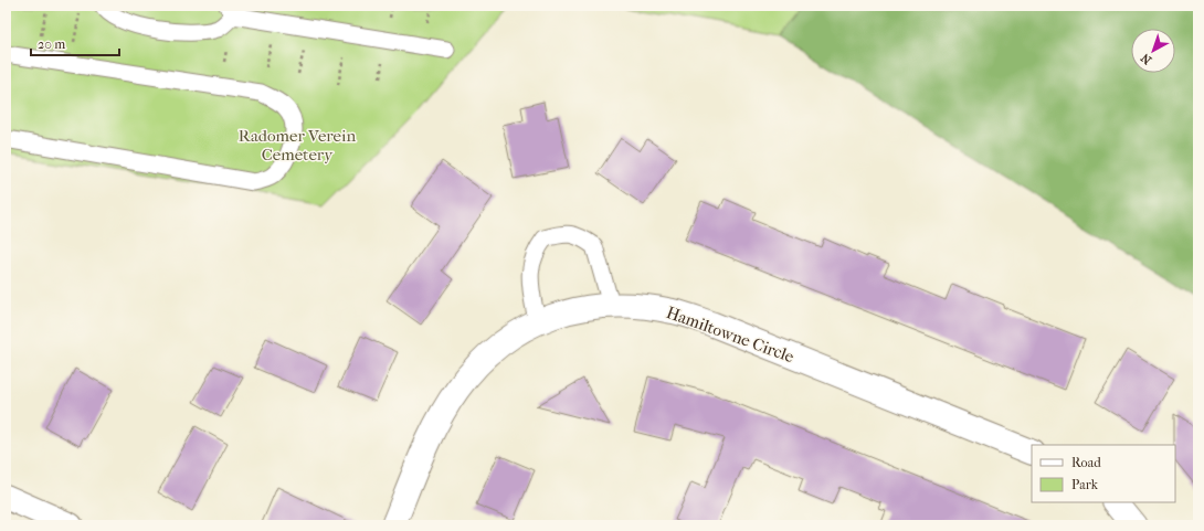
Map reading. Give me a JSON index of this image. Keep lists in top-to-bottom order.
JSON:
{
  "streets": {
    "street": ["Hamiltowne Circle"]
  },
  "parks": ["Radomer Verein Cemetery"],
  "legend": ["Road", "Park"],
  "scale_bar": "20 m",
  "north": "bottom left"
}
